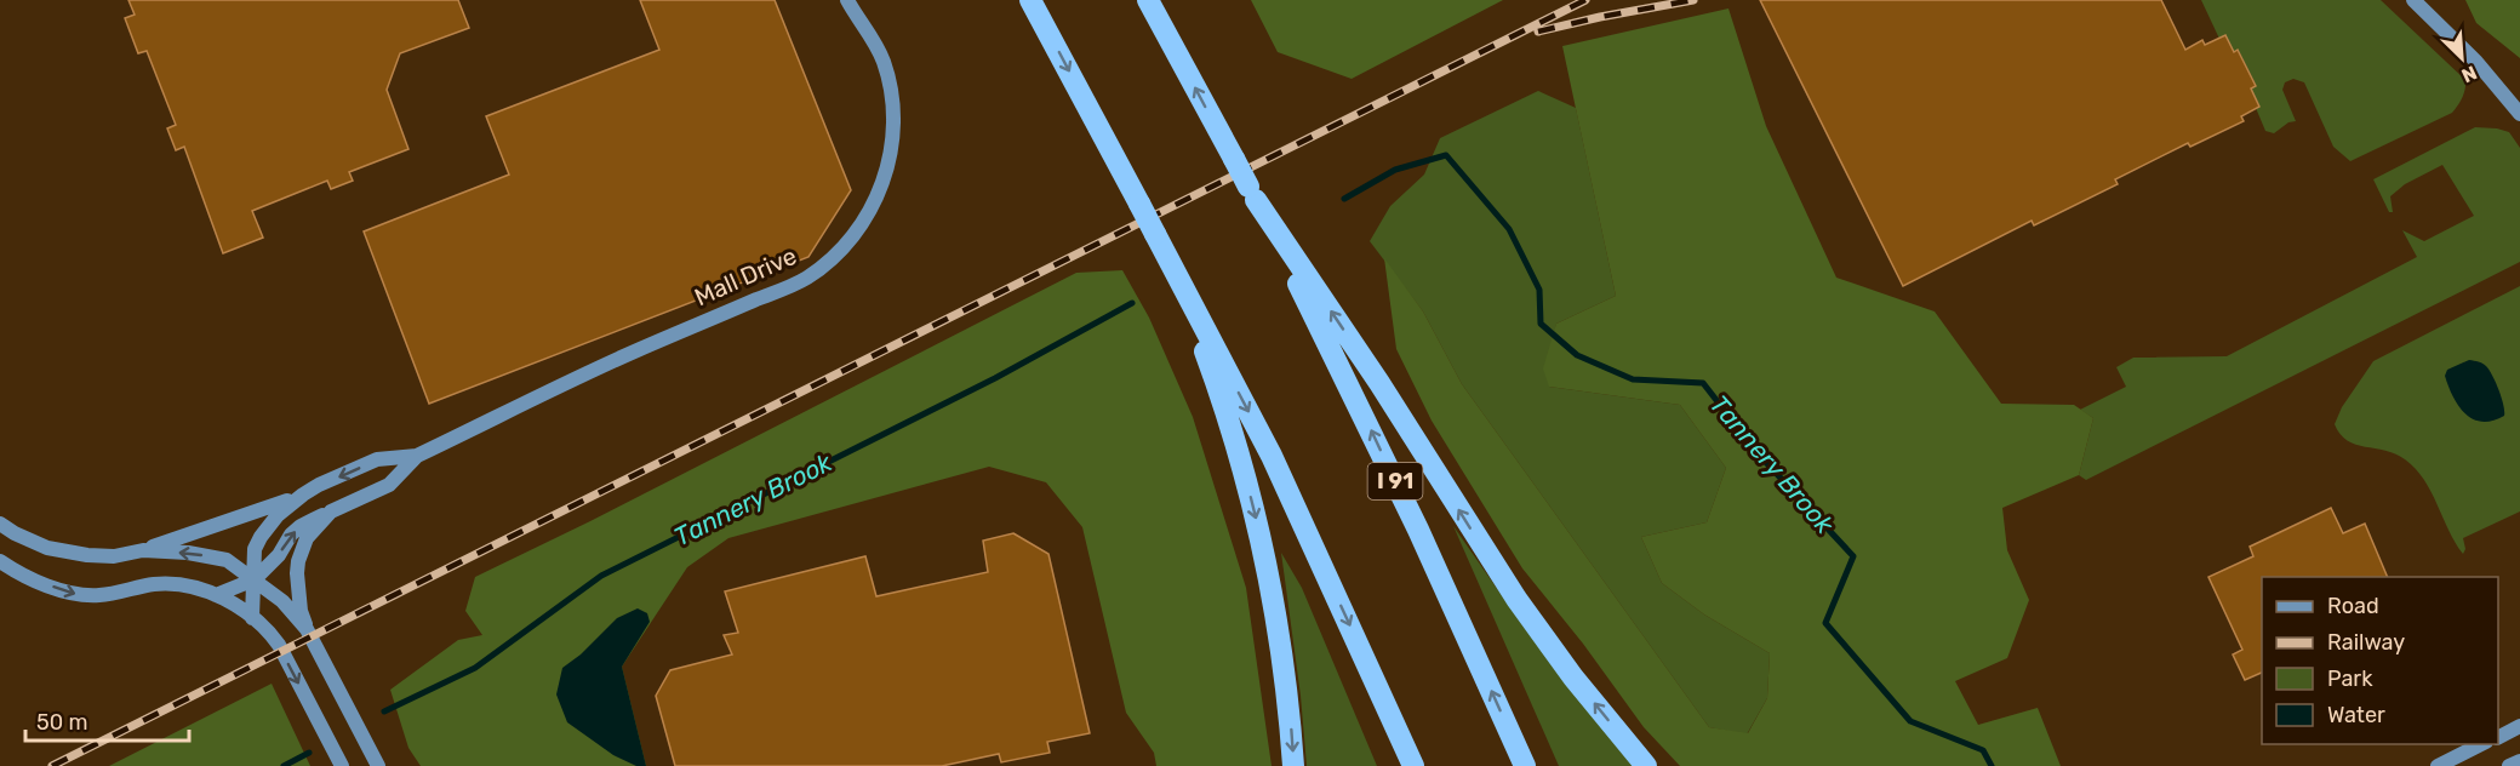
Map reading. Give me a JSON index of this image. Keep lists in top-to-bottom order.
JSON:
{
  "streets": {
    "highway": ["I 91"],
    "street": ["Mall Drive"]
  },
  "water": ["Tannery Brook"],
  "legend": [
    "Road",
    "Railway",
    "Park",
    "Water"
  ],
  "scale_bar": "50 m",
  "north": "bottom right"
}
